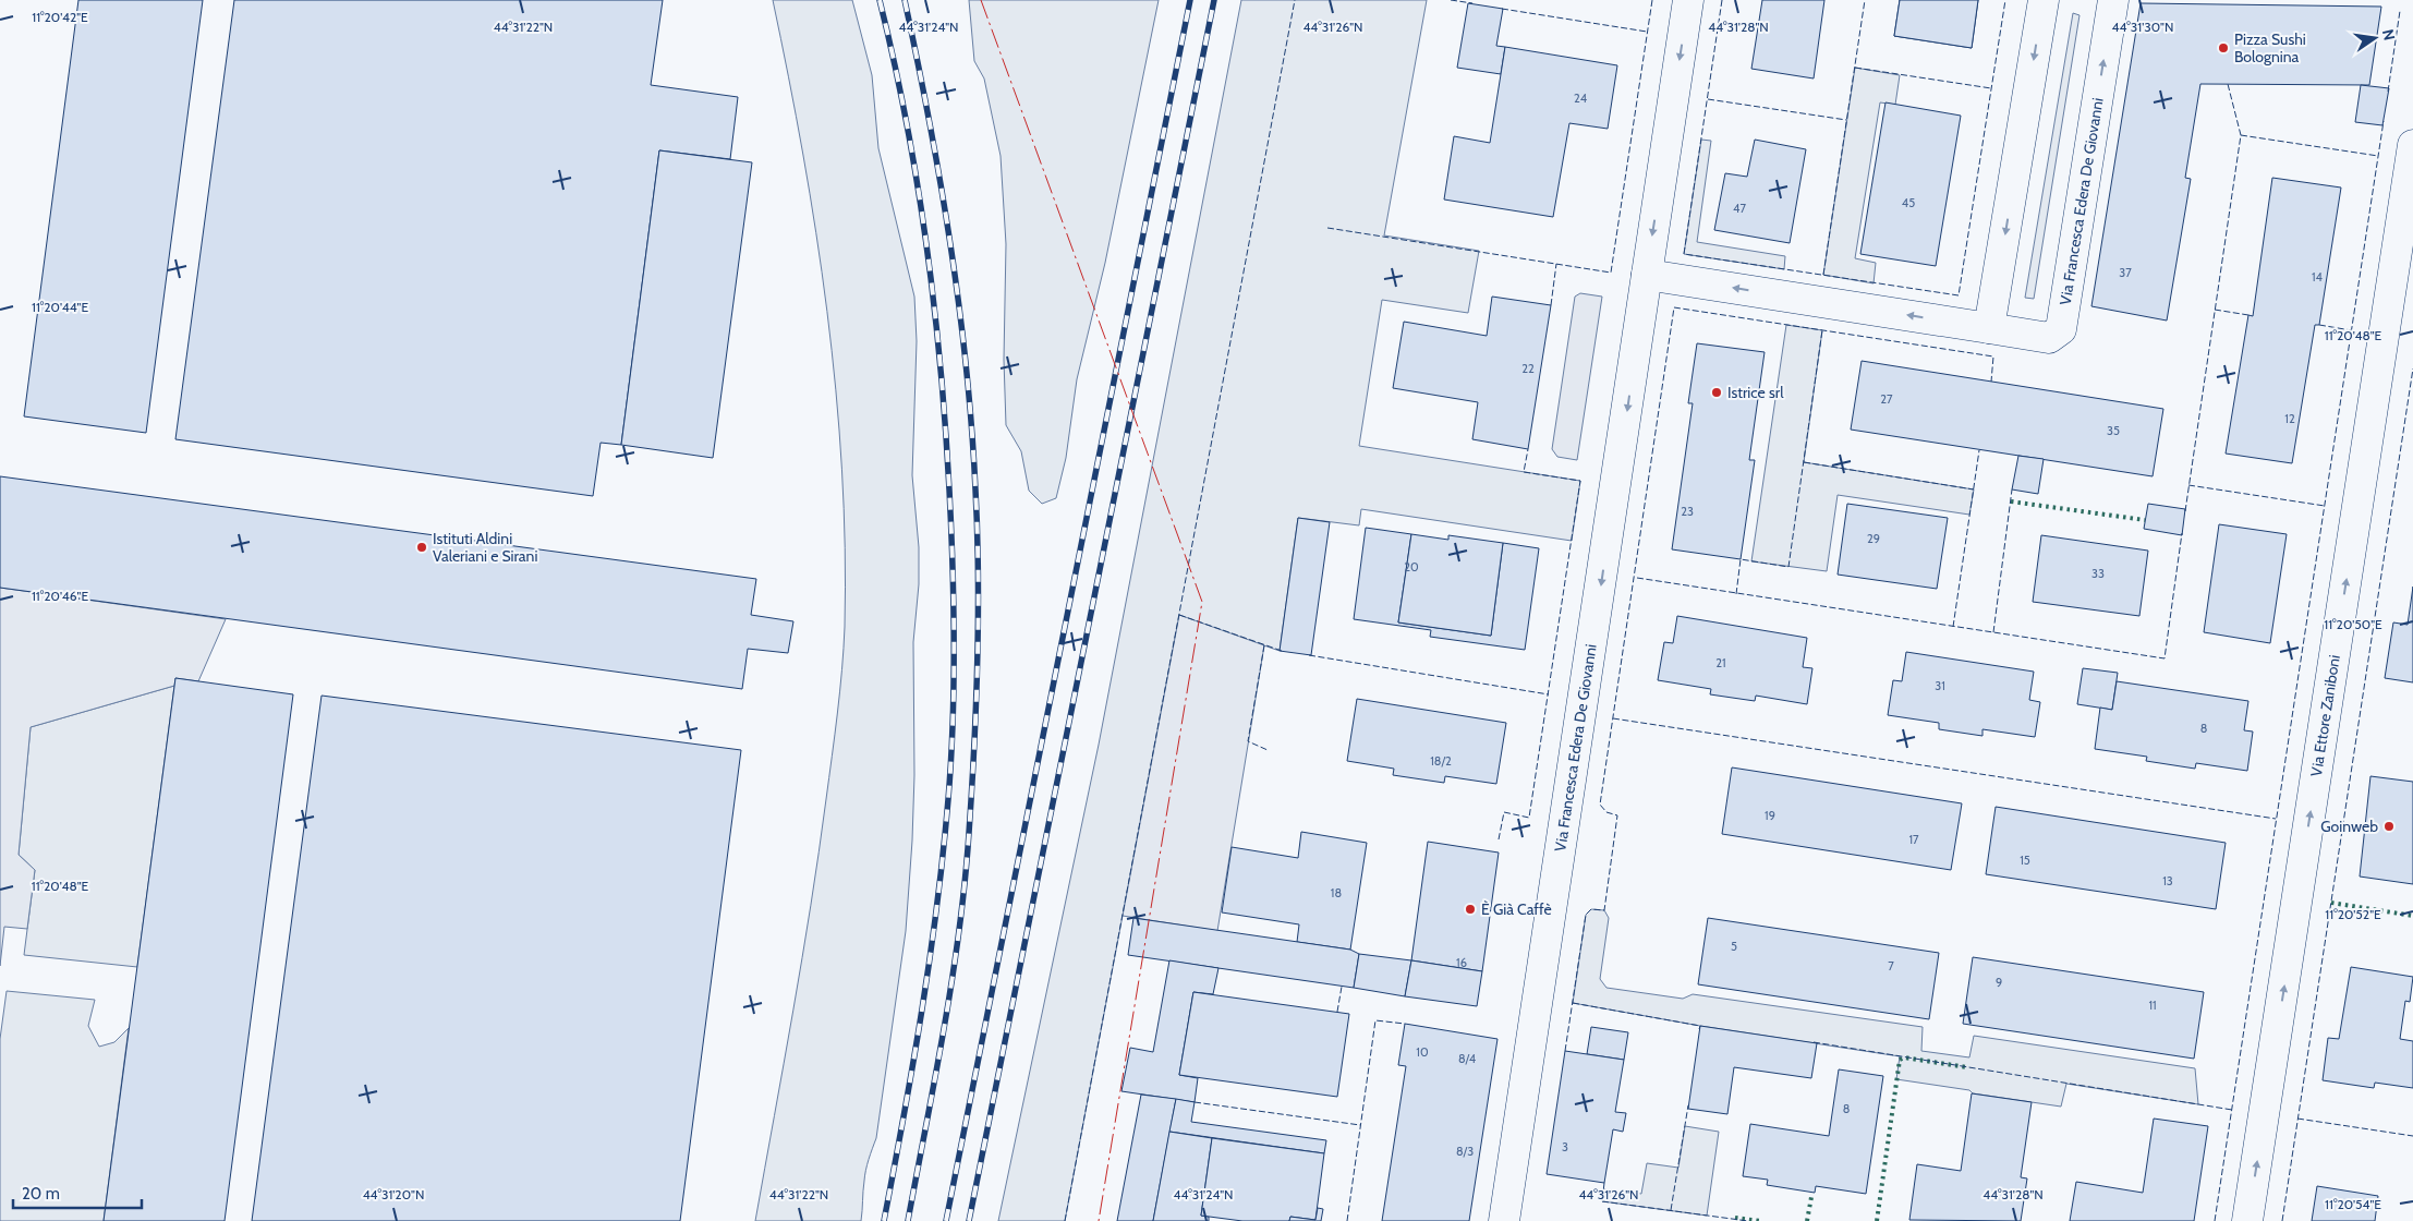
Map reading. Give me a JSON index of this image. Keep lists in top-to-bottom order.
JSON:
{
  "streets": {
    "street": ["Via Francesca Edera De Giovanni", "Via Ettore Zaniboni"]
  },
  "one_way": ["Via Ettore Zaniboni"],
  "places": [
    "Pizza Sushi Bolognina",
    "Istrice srl",
    "Istituti Aldini Valeriani e Sirani",
    "Goinweb",
    "È Già Caffè"
  ],
  "house_numbers": [
    "24",
    "45",
    "47",
    "37",
    "14",
    "22",
    "27",
    "12",
    "35",
    "23",
    "29",
    "20",
    "33",
    "21",
    "31",
    "8",
    "18/2",
    "19",
    "17",
    "15",
    "13",
    "18",
    "5",
    "16",
    "7",
    "9",
    "11",
    "10",
    "8/4",
    "8",
    "3",
    "8/3"
  ],
  "scale_bar": "20 m",
  "north": "right",
  "coordinates": [
    "11°20'42\"E",
    "44°31'22\"N",
    "44°31'24\"N",
    "44°31'26\"N",
    "44°31'28\"N",
    "44°31'30\"N",
    "11°20'44\"E",
    "11°20'48\"E",
    "11°20'46\"E",
    "11°20'50\"E",
    "11°20'52\"E",
    "44°31'20\"N",
    "11°20'54\"E"
  ]
}
